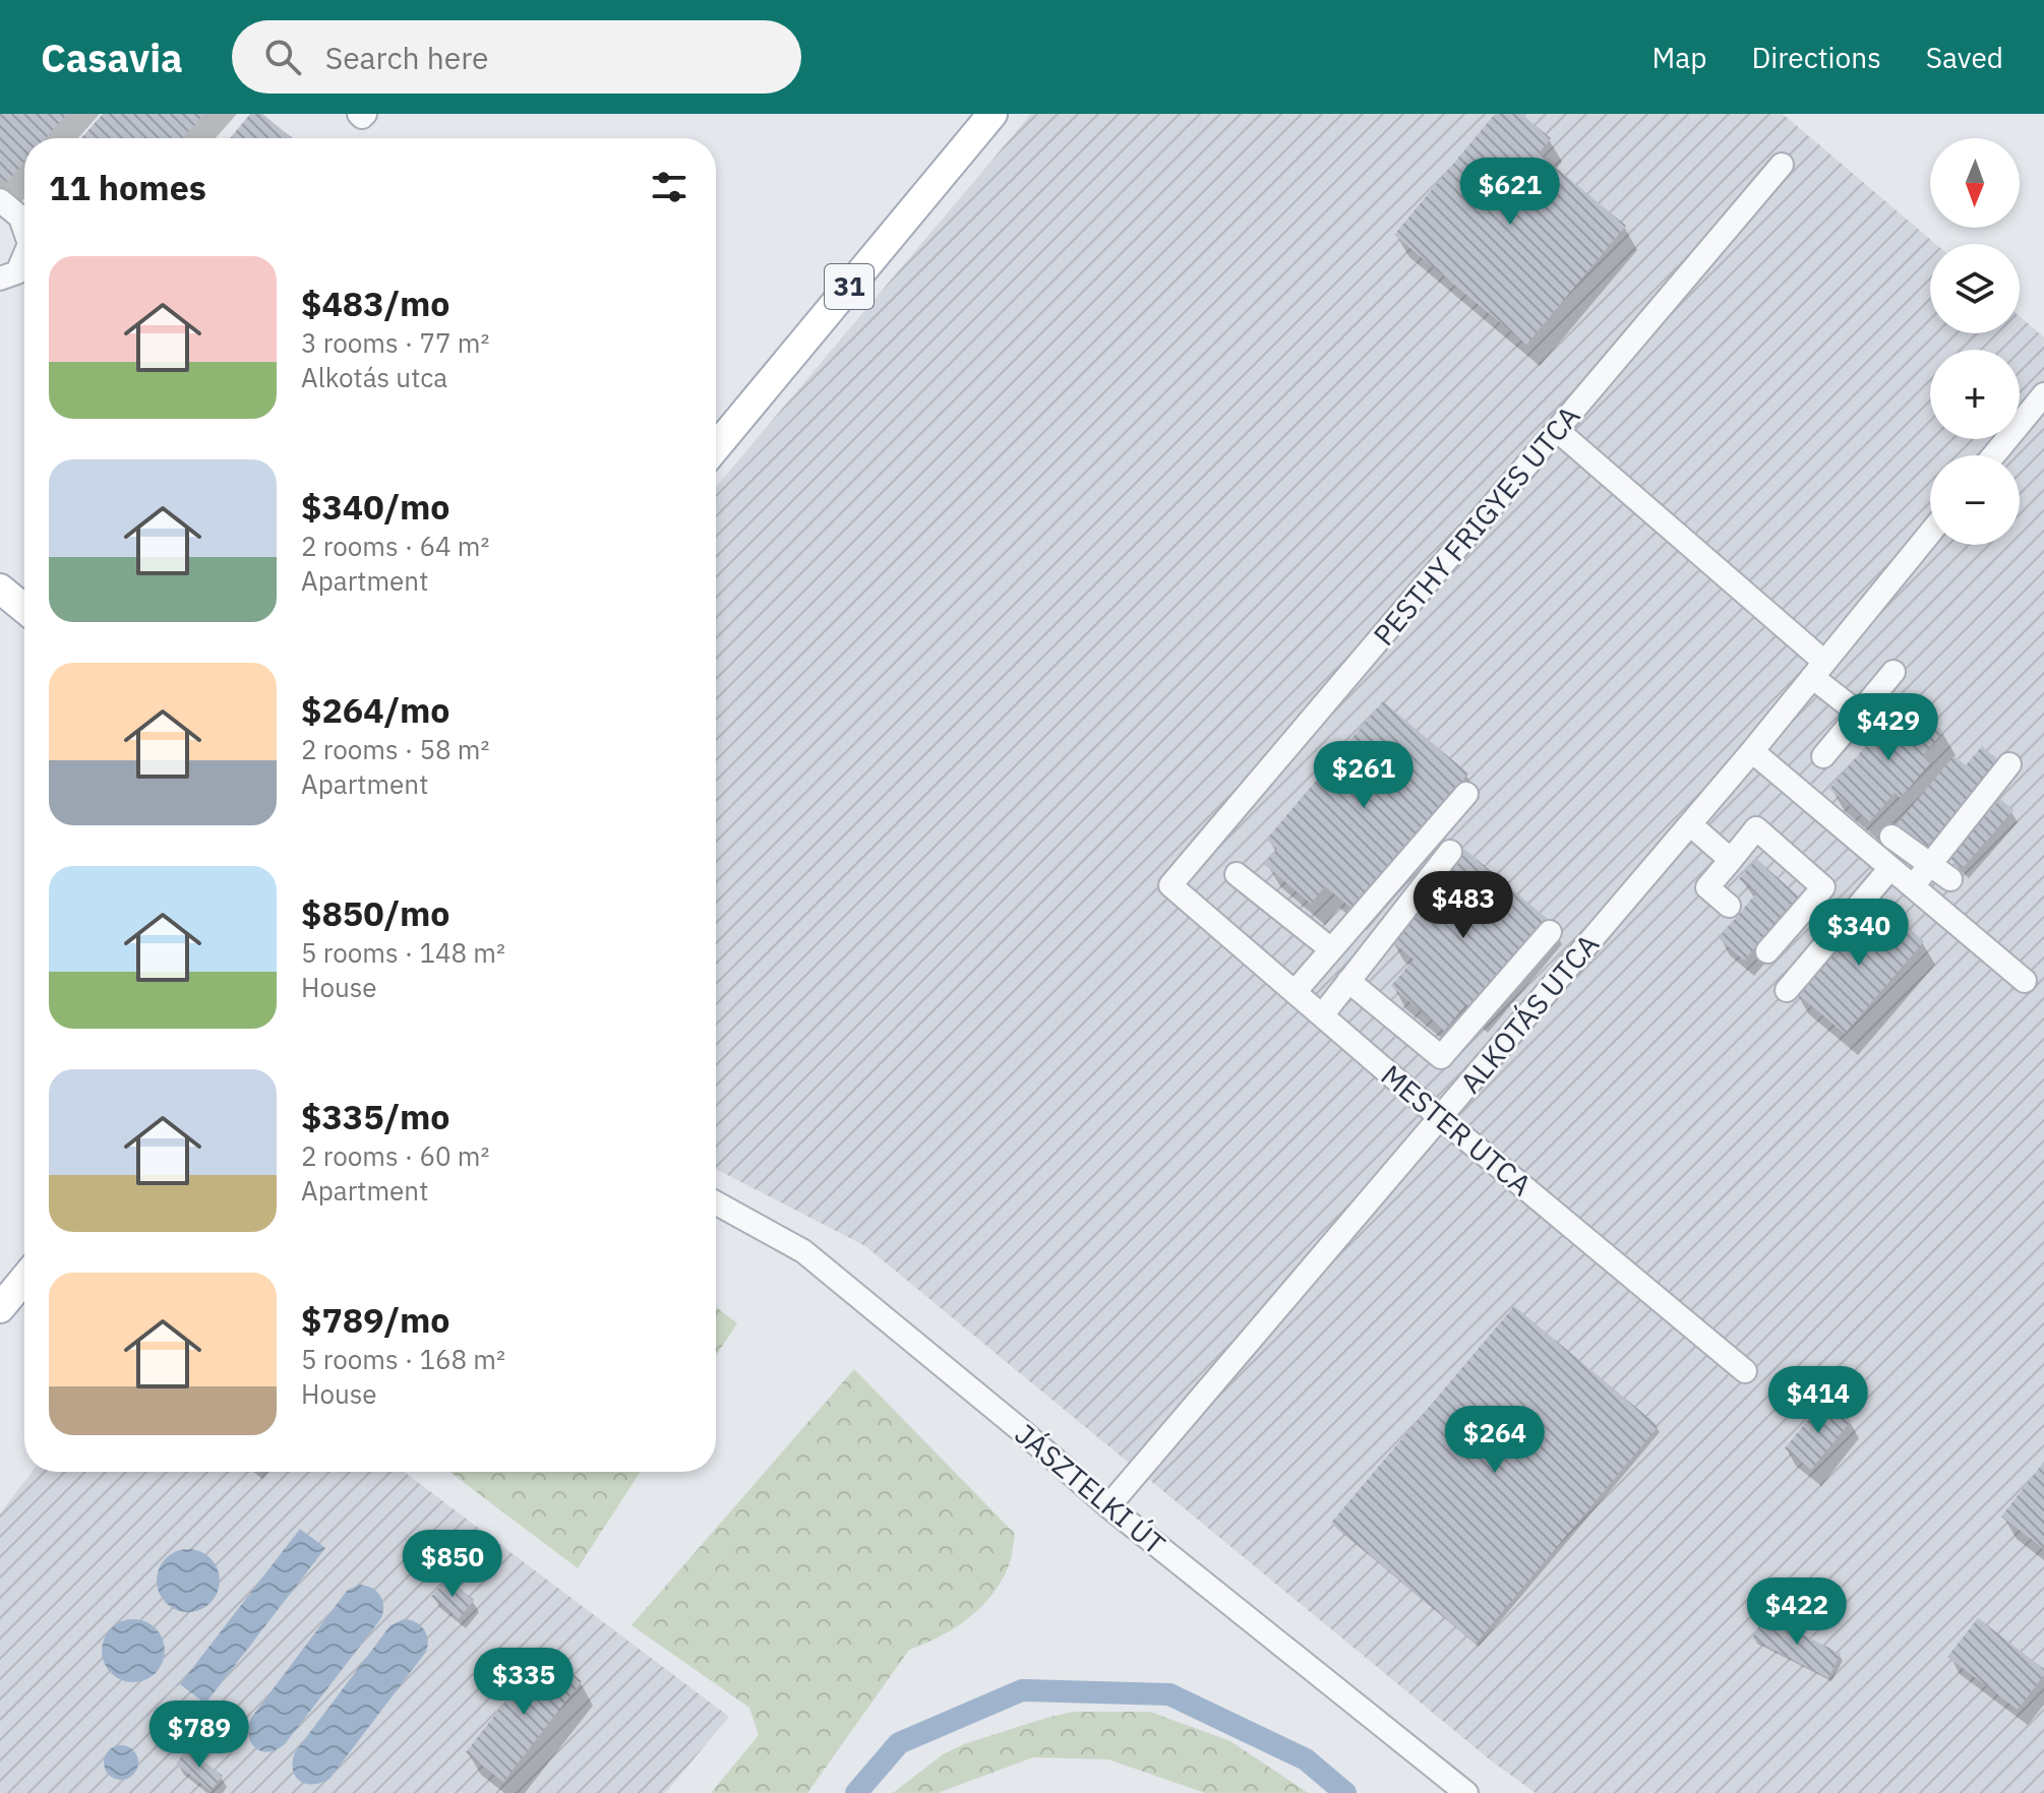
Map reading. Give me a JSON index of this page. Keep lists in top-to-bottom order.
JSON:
{
  "streets": {
    "main road": ["31"],
    "street": [
      "PESTHY FRIGYES UTCA",
      "ALKOTÁS UTCA",
      "MESTER UTCA",
      "JÁSZTELKI ÚT"
    ]
  },
  "crossings": [
    ["PESTHY FRIGYES UTCA", "MESTER UTCA"],
    ["ALKOTÁS UTCA", "MESTER UTCA"],
    ["ALKOTÁS UTCA", "JÁSZTELKI ÚT"]
  ],
  "north": "bottom",
  "page": {
    "header": "Casavia",
    "search": "Search here",
    "nav": ["Map", "Directions", "Saved"],
    "map_buttons": ["+", "−"],
    "heading": "11 homes",
    "price": [
      "$621",
      "$429",
      "$261",
      "$483",
      "$340",
      "$414",
      "$264",
      "$850",
      "$422",
      "$335",
      "$789"
    ],
    "list": [
      {
        "name": "$483/mo",
        "note": "3 rooms · 77 m² · Alkotás utca"
      },
      {
        "name": "$340/mo",
        "note": "2 rooms · 64 m² · Apartment"
      },
      {
        "name": "$264/mo",
        "note": "2 rooms · 58 m² · Apartment"
      },
      {
        "name": "$850/mo",
        "note": "5 rooms · 148 m² · House"
      },
      {
        "name": "$335/mo",
        "note": "2 rooms · 60 m² · Apartment"
      },
      {
        "name": "$789/mo",
        "note": "5 rooms · 168 m² · House"
      }
    ]
  }
}
